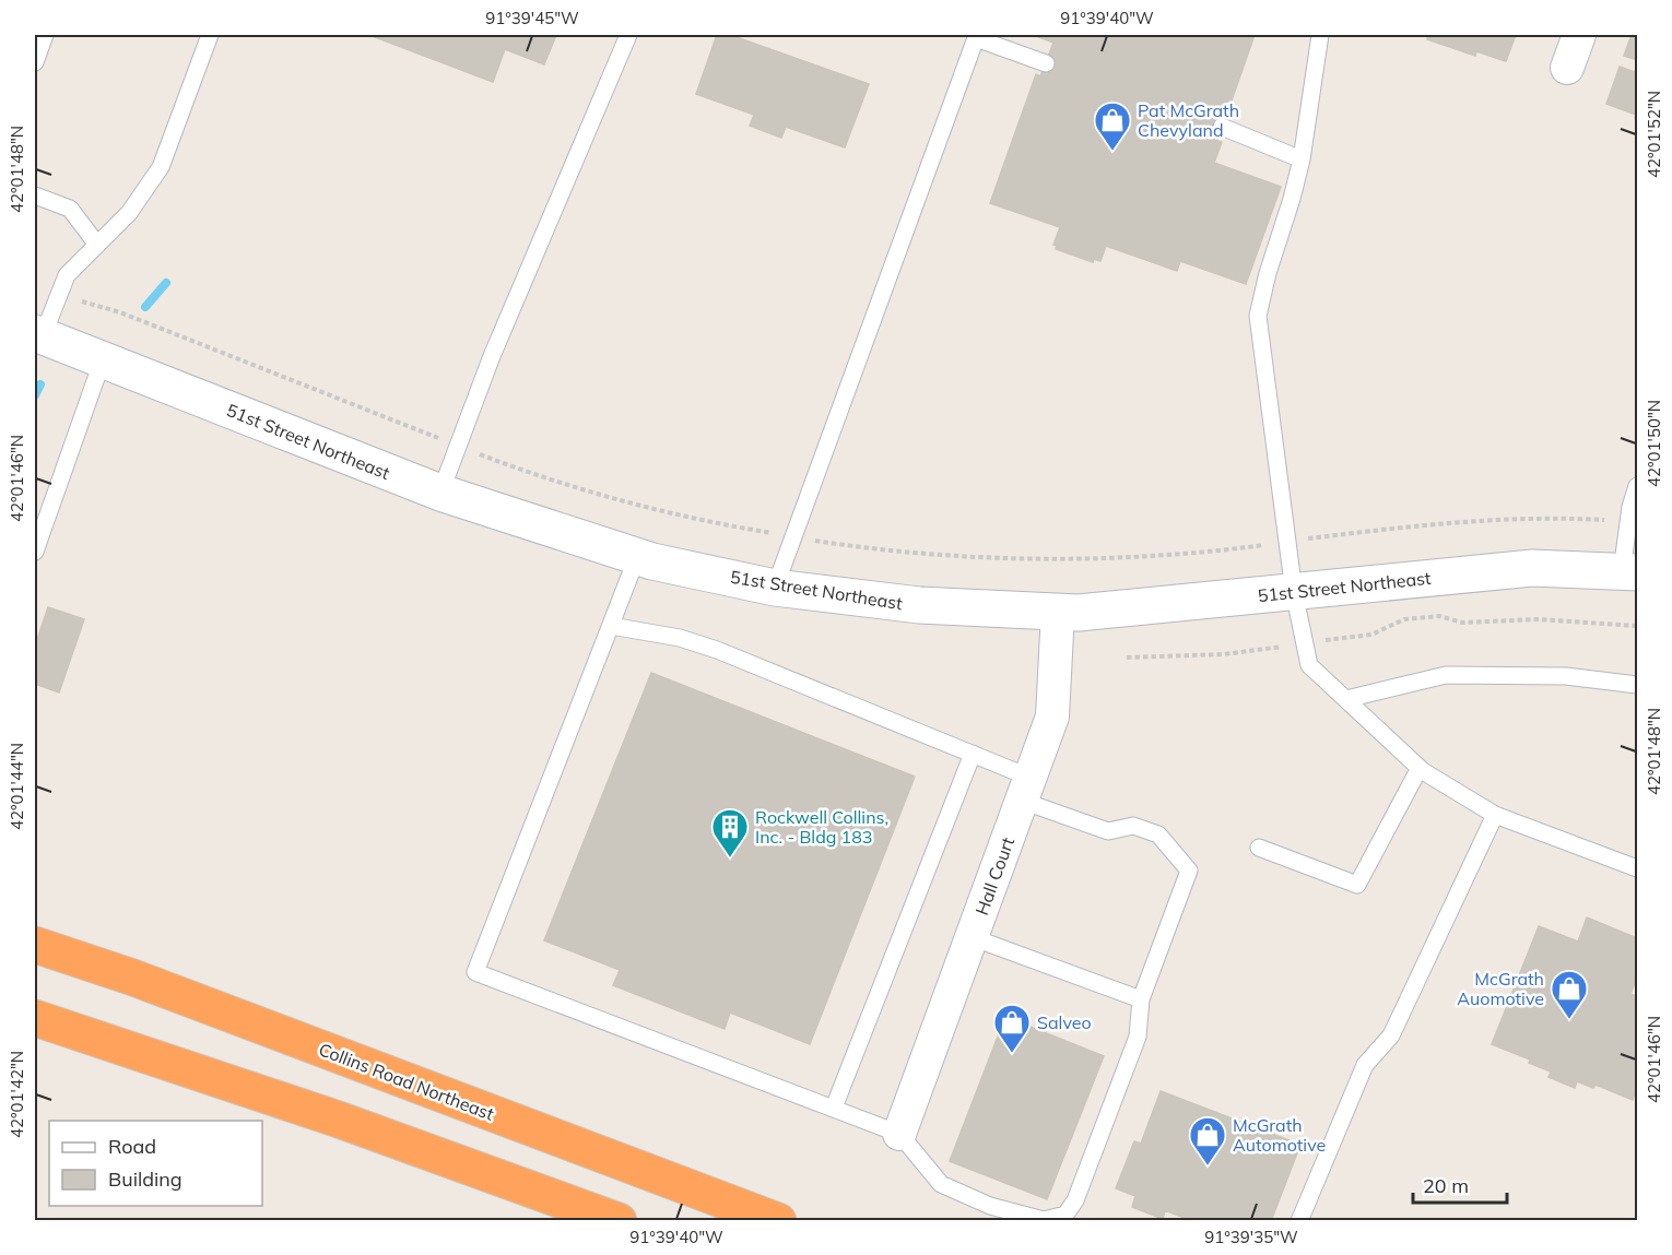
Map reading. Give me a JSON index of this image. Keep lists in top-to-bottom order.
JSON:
{
  "streets": {
    "highway": ["Collins Road Northeast"],
    "street": ["51st Street Northeast", "Hall Court"]
  },
  "crossings": [
    ["51st Street Northeast", "Hall Court"]
  ],
  "places": {
    "shop": [
      "Pat McGrath Chevyland",
      "McGrath Auomotive",
      "Salveo",
      "McGrath Automotive"
    ],
    "building": ["Rockwell Collins, Inc. - Bldg 183"]
  },
  "legend": ["Road", "Building"],
  "scale_bar": "20 m",
  "coordinates": [
    "91°39'45\"W",
    "91°39'40\"W",
    "42°01'52\"N",
    "42°01'48\"N",
    "42°01'50\"N",
    "42°01'46\"N",
    "42°01'44\"N",
    "42°01'42\"N",
    "91°39'35\"W"
  ]
}
